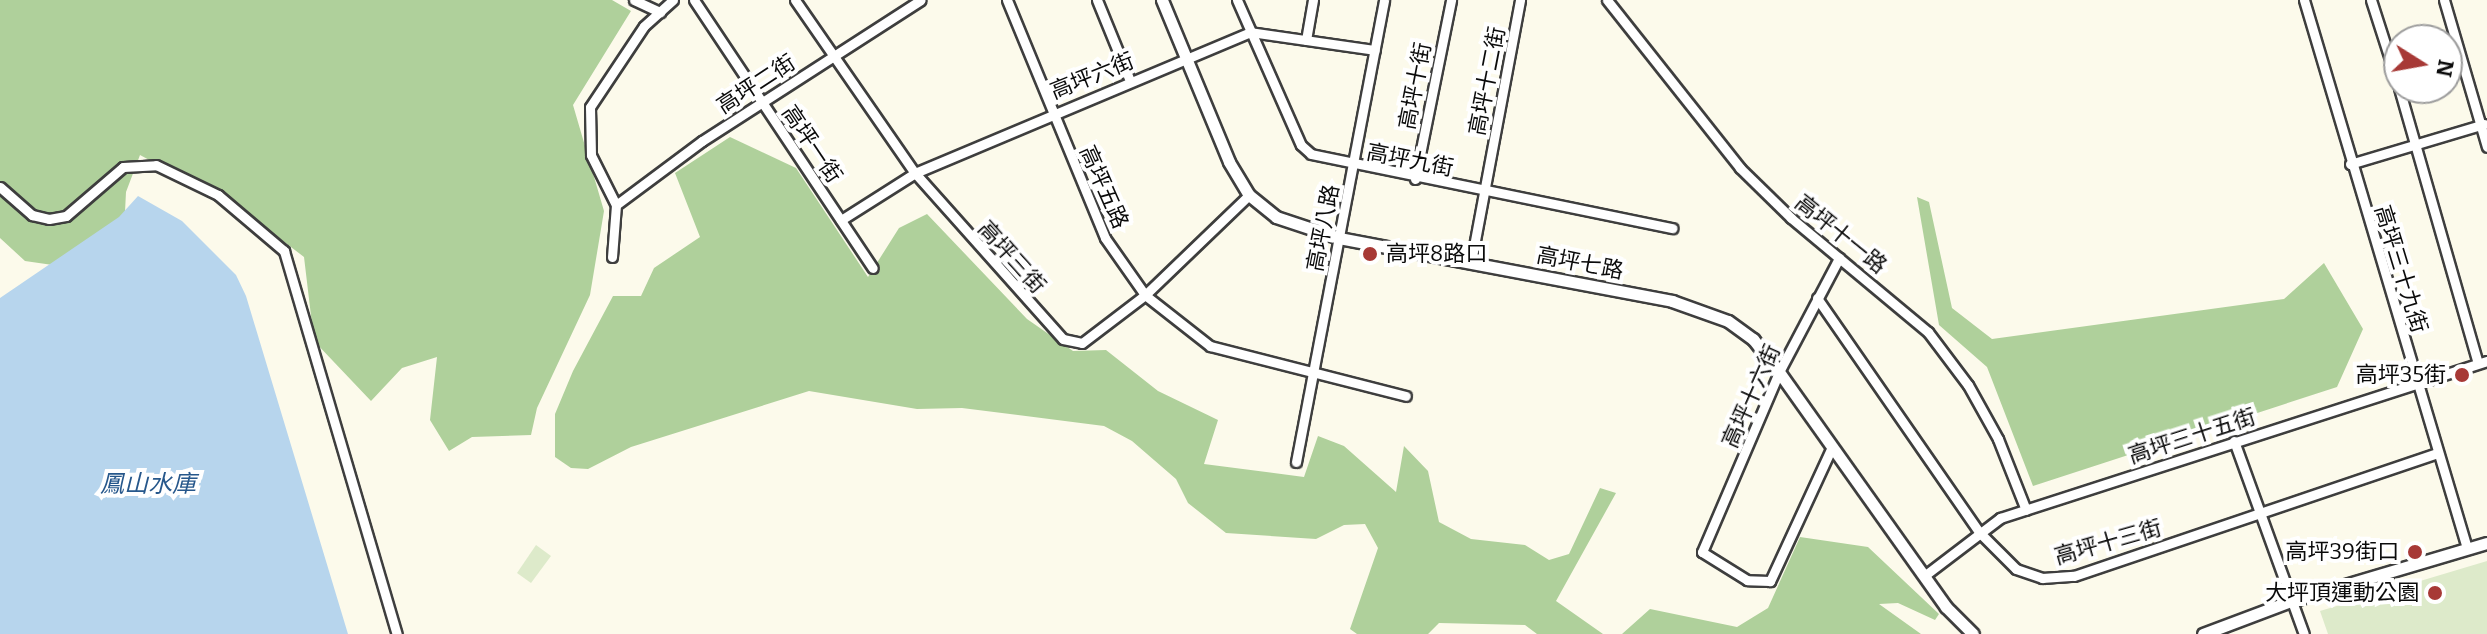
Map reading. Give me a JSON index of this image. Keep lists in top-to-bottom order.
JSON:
{
  "streets": {
    "street": [
      "高坪六街",
      "高坪十二街",
      "高坪二街",
      "高坪十街",
      "高坪一街",
      "高坪九街",
      "高坪五路",
      "高坪八路",
      "高坪十一路",
      "高坪三街",
      "高坪七路",
      "高坪三十九街",
      "高坪十六街",
      "高坪三十五街",
      "高坪十三街"
    ]
  },
  "crossings": [
    ["高坪六街", "高坪一街"],
    ["高坪六街", "高坪九街"],
    ["高坪六街", "高坪五路"],
    ["高坪六街", "高坪八路"],
    ["高坪六街", "高坪三街"],
    ["高坪六街", "高坪七路"],
    ["高坪十二街", "高坪九街"],
    ["高坪十二街", "高坪七路"],
    ["高坪二街", "高坪一街"],
    ["高坪二街", "高坪三街"],
    ["高坪十街", "高坪九街"],
    ["高坪九街", "高坪八路"],
    ["高坪五路", "高坪八路"],
    ["高坪五路", "高坪三街"],
    ["高坪八路", "高坪七路"],
    ["高坪十一路", "高坪十六街"],
    ["高坪十一路", "高坪三十五街"],
    ["高坪三街", "高坪七路"],
    ["高坪七路", "高坪十六街"],
    ["高坪七路", "高坪三十五街"],
    ["高坪三十九街", "高坪三十五街"],
    ["高坪三十九街", "高坪十三街"],
    ["高坪十六街", "高坪十三街"],
    ["高坪三十五街", "高坪十三街"]
  ],
  "water": ["鳳山水庫"],
  "places": [
    "高坪8路口",
    "高坪35街",
    "高坪39街口",
    "大坪頂運動公園"
  ],
  "north": "right"
}
